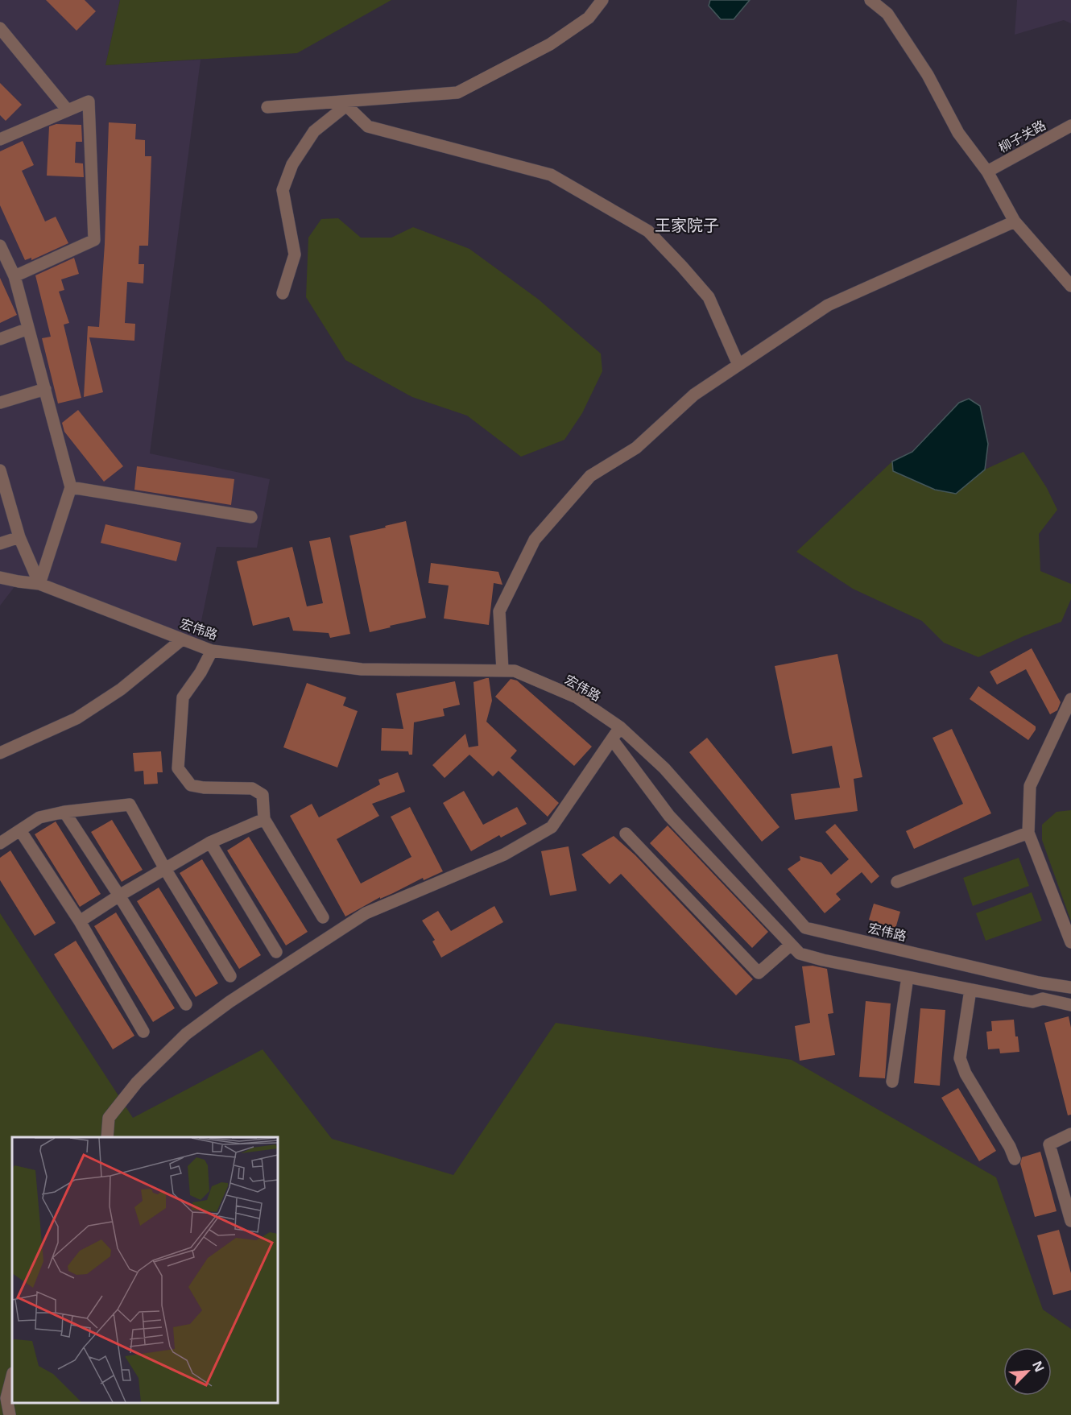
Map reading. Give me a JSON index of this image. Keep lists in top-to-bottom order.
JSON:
{
  "streets": {
    "street": ["柳子关路", "宏伟路"]
  },
  "districts": ["王家院子"],
  "north": "top right"
}
